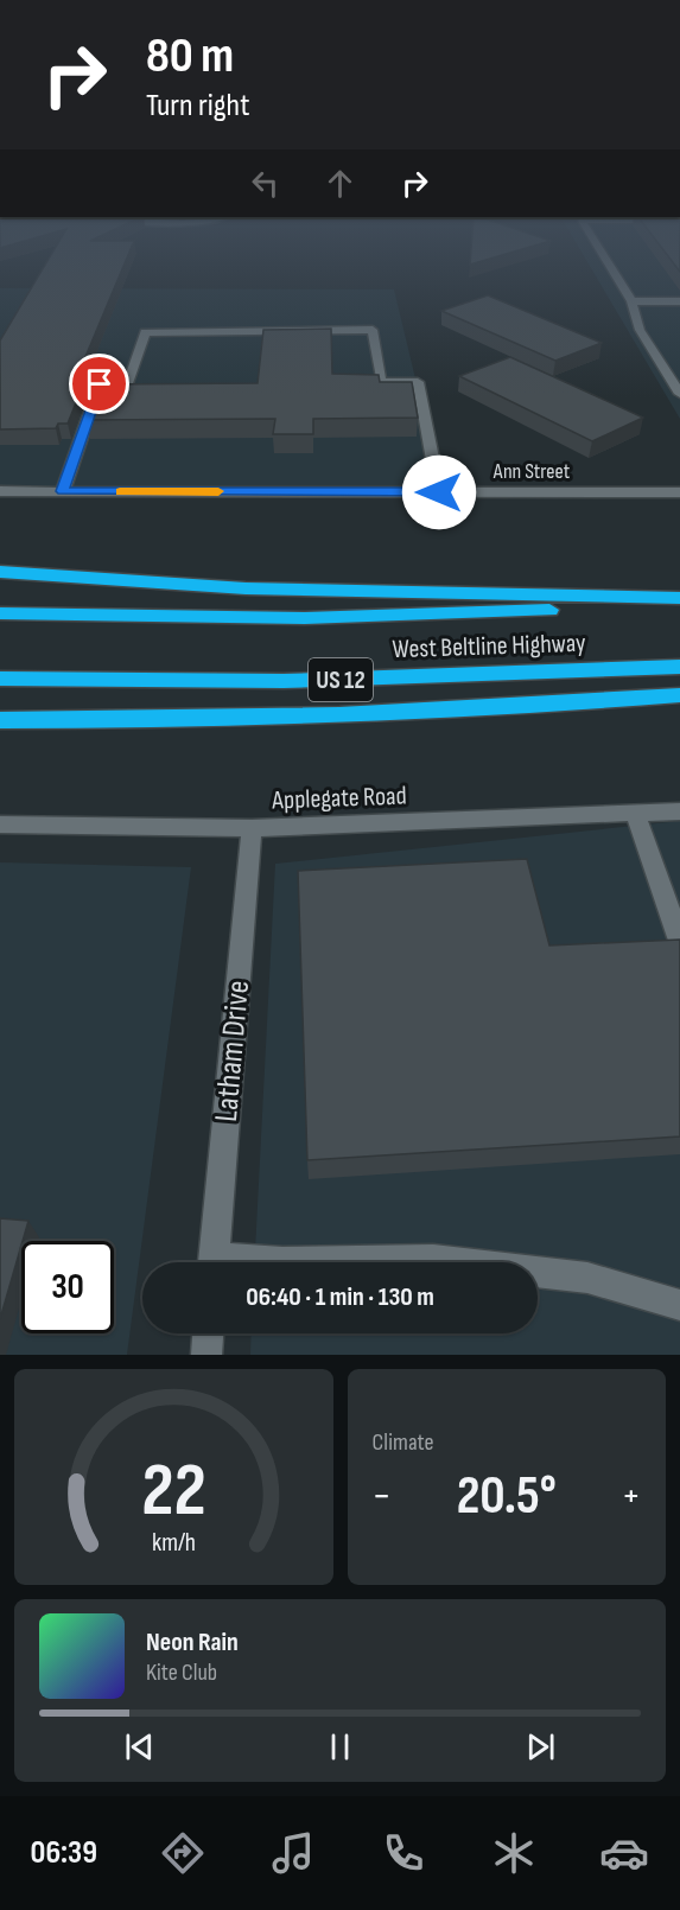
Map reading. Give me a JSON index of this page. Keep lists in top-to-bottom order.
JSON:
{
  "streets": {
    "highway": ["West Beltline Highway", "US 12"],
    "street": ["Ann Street", "Applegate Road", "Latham Drive"]
  },
  "crossings": [
    ["Applegate Road", "Latham Drive"]
  ],
  "page": {
    "turn": ["80 m", "Turn right"],
    "limit": "30",
    "trip": "06:40 · 1 min · 130 m",
    "tile": "Climate",
    "heat": ["−", "20.5°", "+"],
    "song": ["Neon Rain", "Kite Club"],
    "tabs": "06:39",
    "gauge": ["22", "km/h"]
  }
}
